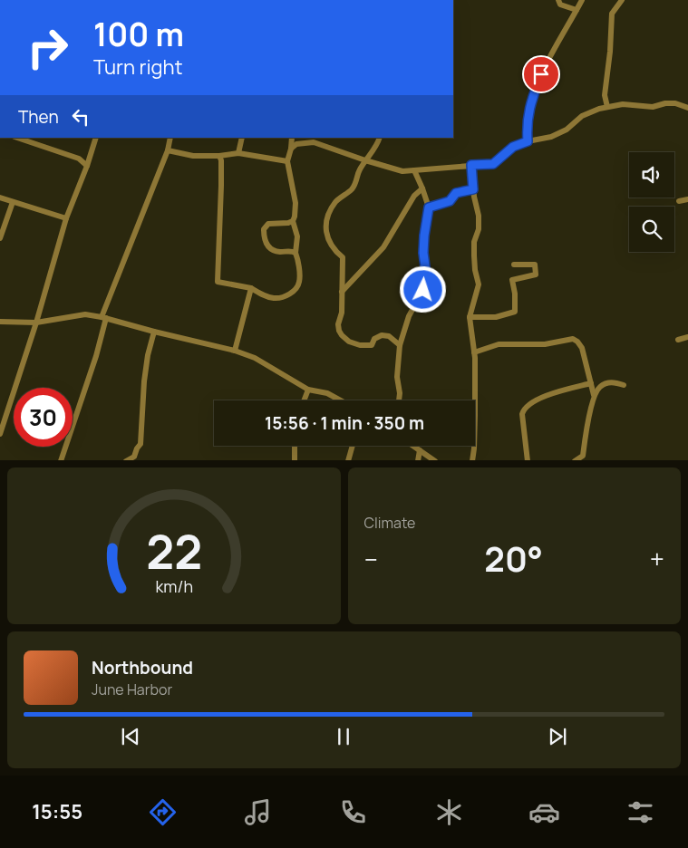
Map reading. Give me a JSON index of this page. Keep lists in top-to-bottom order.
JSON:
{
  "page": {
    "turn": ["100 m", "Turn right"],
    "then": "Then",
    "limit": "30",
    "trip": "15:56 · 1 min · 350 m",
    "tile": "Climate",
    "heat": ["−", "20°", "+"],
    "song": ["Northbound", "June Harbor"],
    "tabs": "15:55",
    "gauge": ["22", "km/h"]
  }
}
